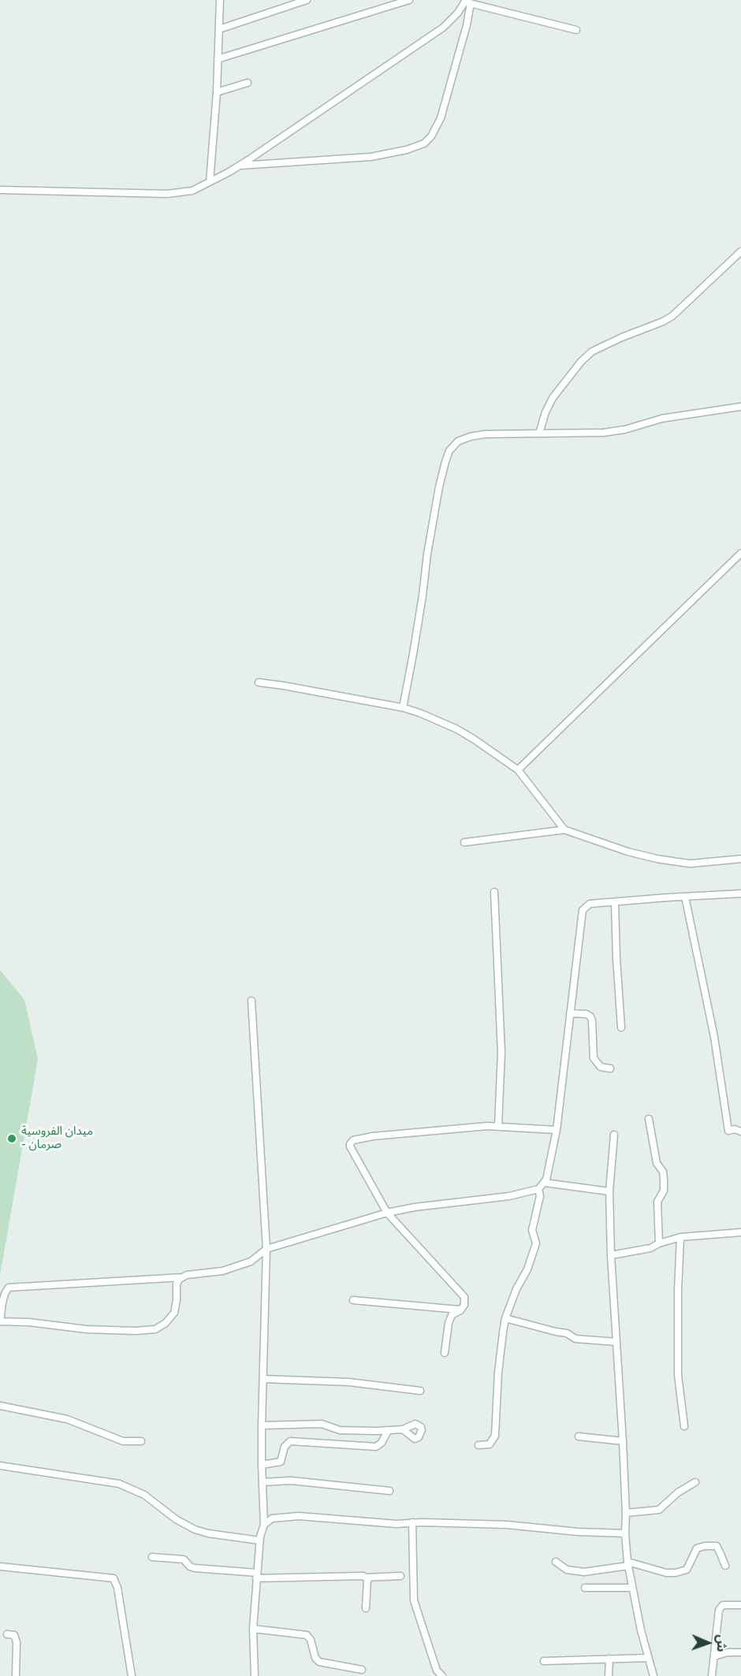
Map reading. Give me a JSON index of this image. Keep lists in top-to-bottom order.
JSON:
{
  "places": ["ميدان الفروسية - صرمان"],
  "north": "right"
}
